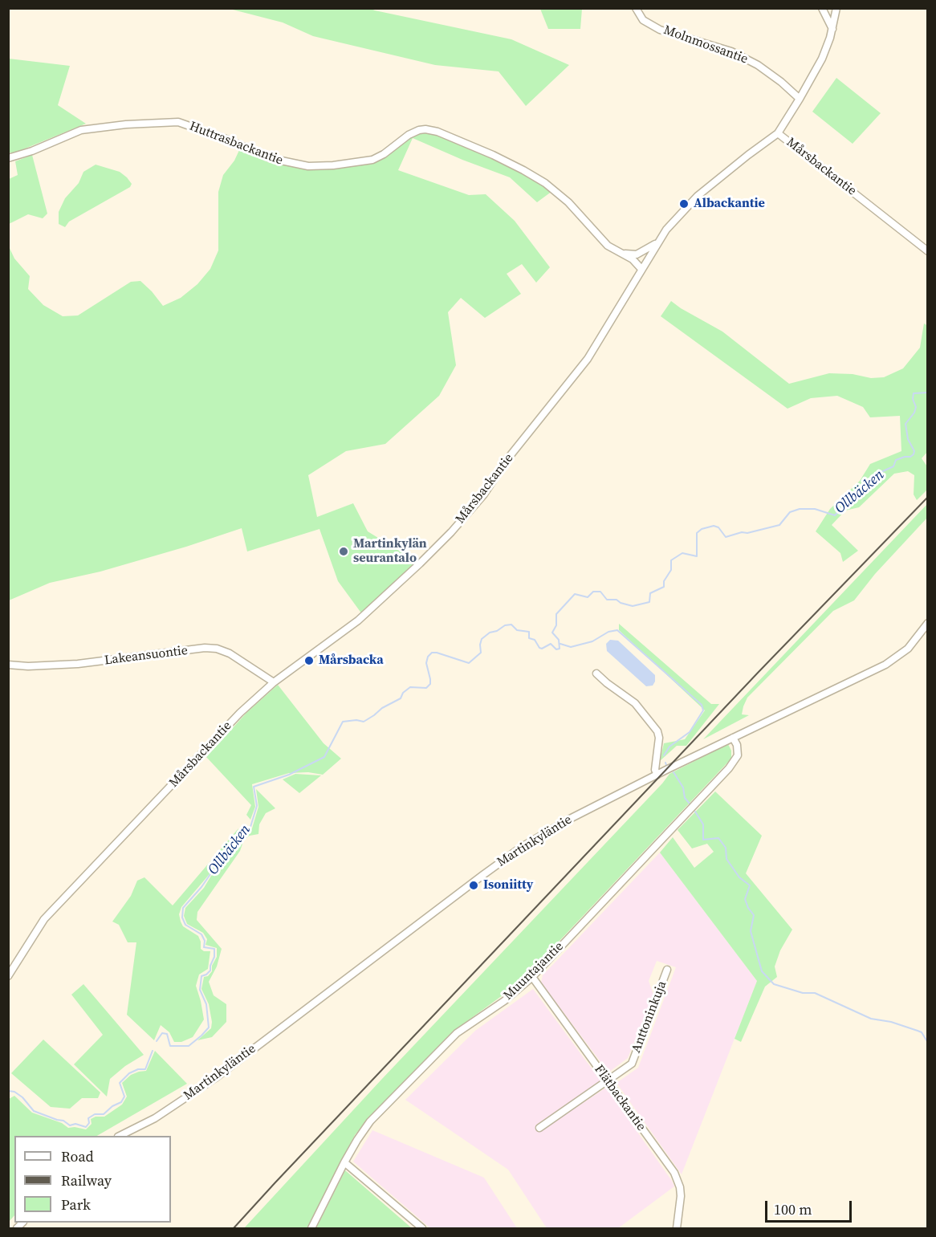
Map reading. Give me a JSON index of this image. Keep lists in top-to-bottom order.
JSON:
{
  "streets": {
    "street": [
      "Molnmossantie",
      "Huttrasbackantie",
      "Mårsbackantie",
      "Lakeansuontie",
      "Martinkyläntie",
      "Muuntajantie",
      "Anttoninkuja",
      "Flätbackantie"
    ]
  },
  "crossings": [
    ["Huttrasbackantie", "Mårsbackantie"],
    ["Mårsbackantie", "Lakeansuontie"],
    ["Martinkyläntie", "Muuntajantie"],
    ["Muuntajantie", "Flätbackantie"],
    ["Anttoninkuja", "Flätbackantie"]
  ],
  "water": ["Ollbäcken"],
  "places": [
    "Albackantie",
    "Martinkylän seurantalo",
    "Mårsbacka",
    "Isoniitty"
  ],
  "legend": ["Road", "Railway", "Park"],
  "scale_bar": "100 m"
}
